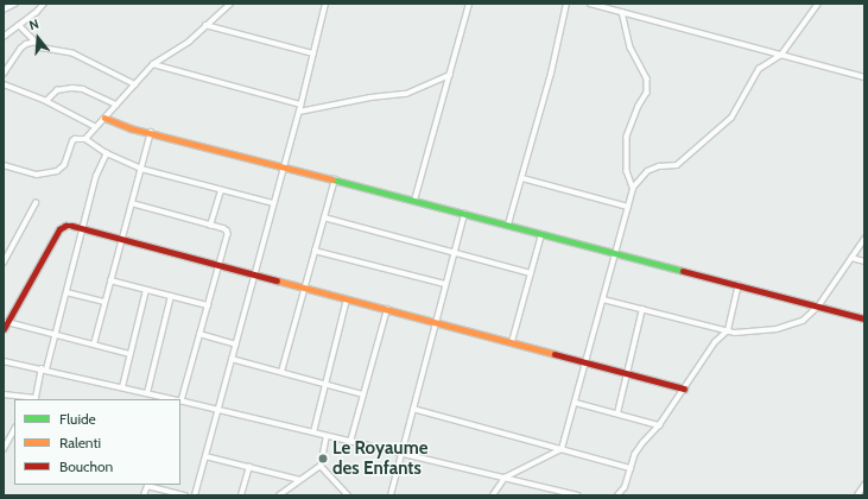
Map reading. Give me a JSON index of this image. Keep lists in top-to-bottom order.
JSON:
{
  "places": ["Le Royaume des Enfants"],
  "legend": ["Fluide", "Ralenti", "Bouchon"],
  "north": "top"
}
